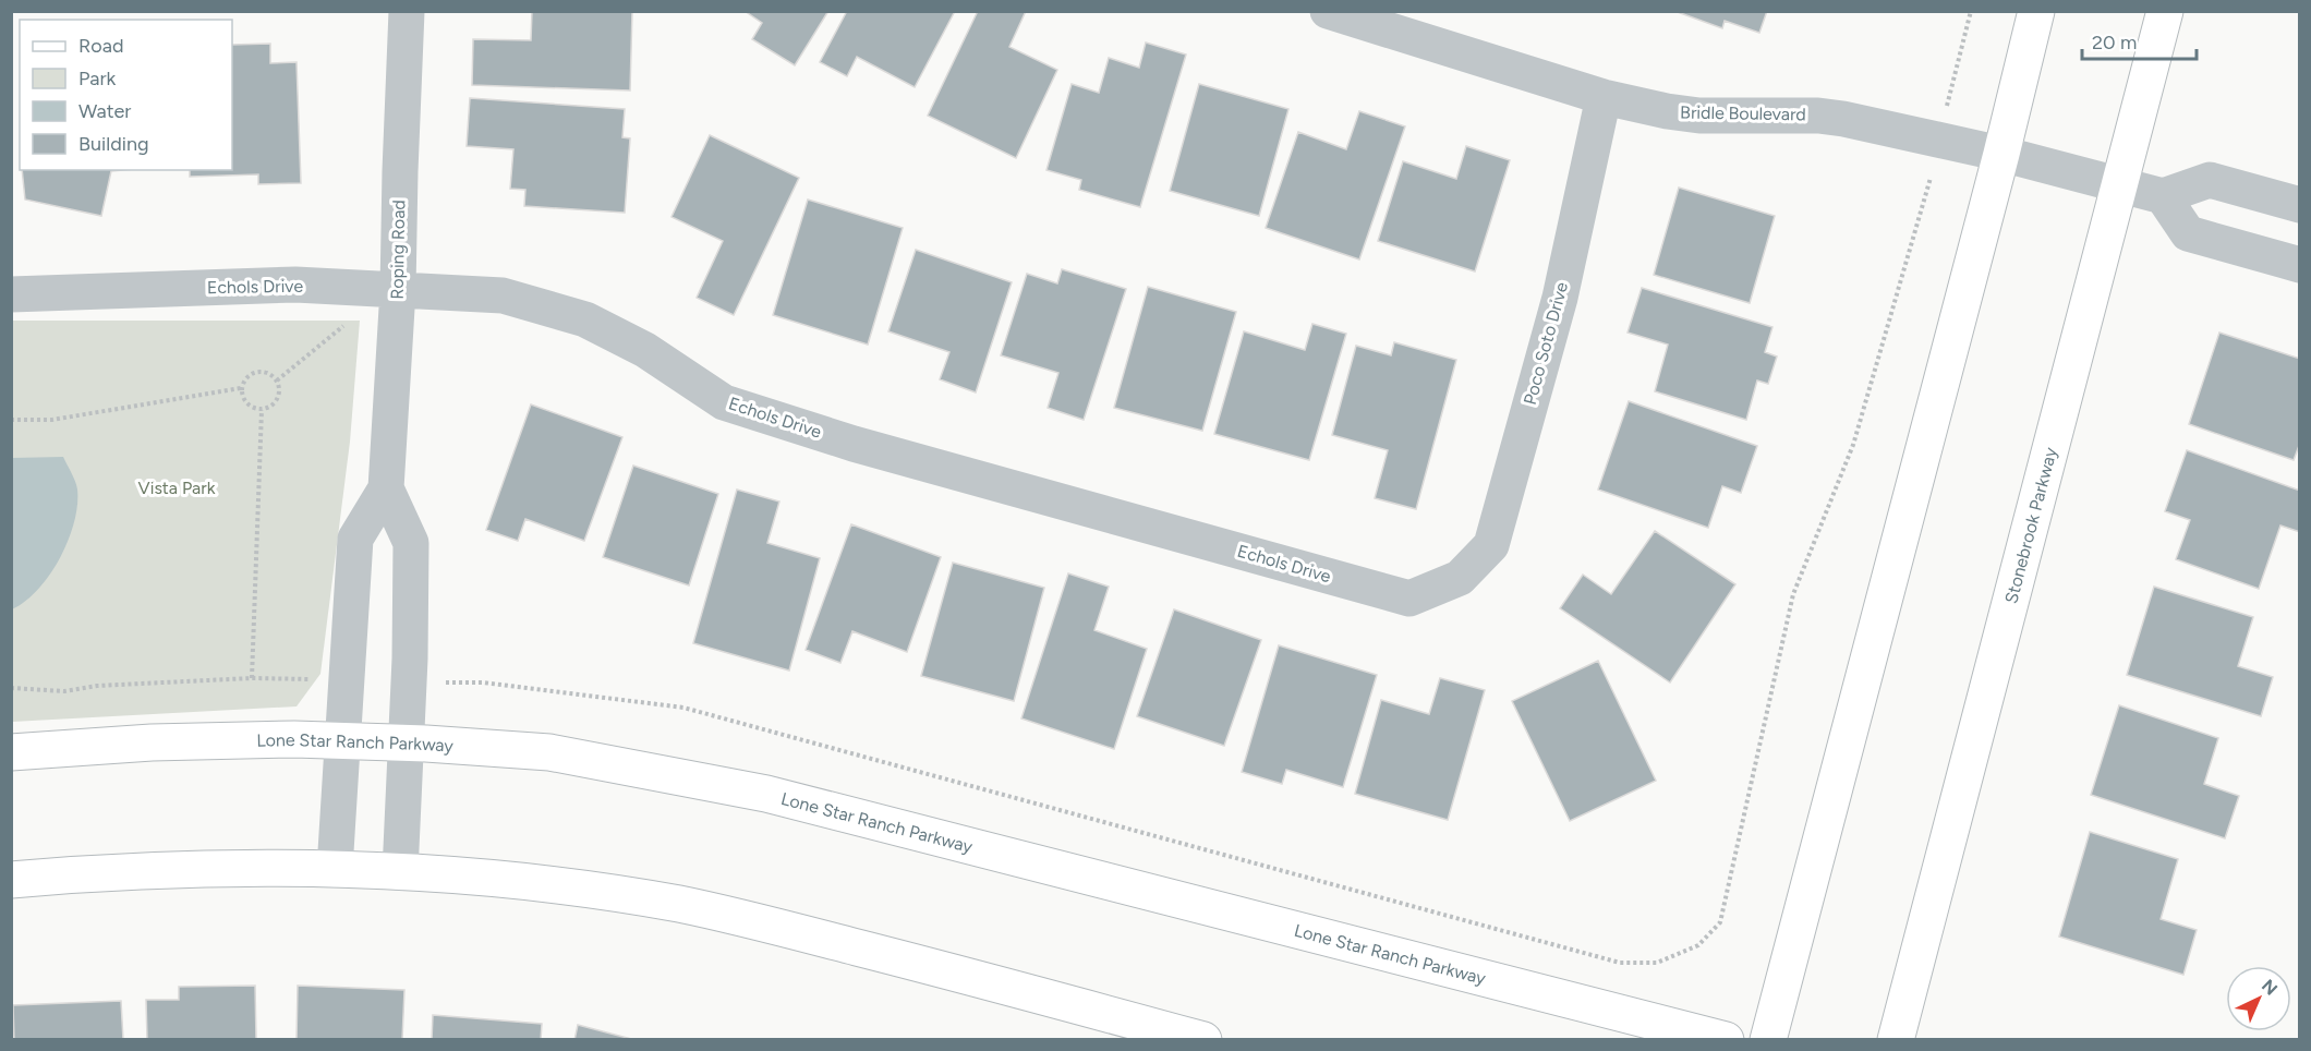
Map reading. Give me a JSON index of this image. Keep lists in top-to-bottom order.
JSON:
{
  "streets": {
    "main road": ["Stonebrook Parkway", "Lone Star Ranch Parkway"],
    "street": [
      "Bridle Boulevard",
      "Roping Road",
      "Echols Drive",
      "Poco Soto Drive"
    ]
  },
  "crossings": [
    ["Bridle Boulevard", "Poco Soto Drive"],
    ["Bridle Boulevard", "Stonebrook Parkway"],
    ["Roping Road", "Echols Drive"],
    ["Roping Road", "Lone Star Ranch Parkway"],
    ["Echols Drive", "Poco Soto Drive"]
  ],
  "parks": ["Vista Park"],
  "legend": [
    "Road",
    "Park",
    "Water",
    "Building"
  ],
  "scale_bar": "20 m",
  "north": "top right"
}
